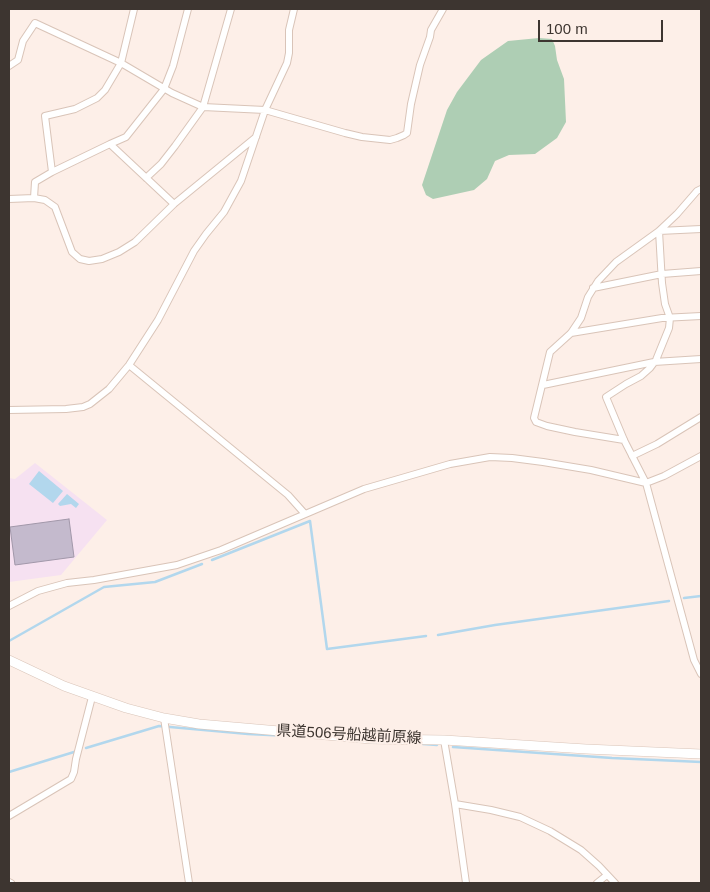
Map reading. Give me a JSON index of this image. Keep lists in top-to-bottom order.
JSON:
{
  "streets": {
    "main road": ["県道506号船越前原線"]
  },
  "scale_bar": "100 m"
}
